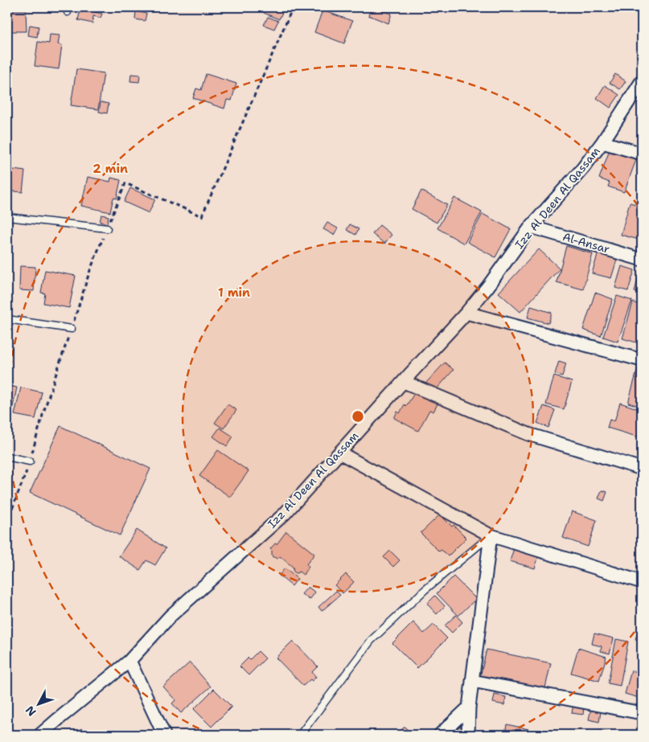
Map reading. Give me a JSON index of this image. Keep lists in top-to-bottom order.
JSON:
{
  "streets": {
    "street": ["Izz Al Deen Al Qassam", "Al-Ansar"]
  },
  "crossings": [
    ["Izz Al Deen Al Qassam", "Al-Ansar"]
  ],
  "north": "bottom left",
  "rings": ["2 min", "1 min"]
}
